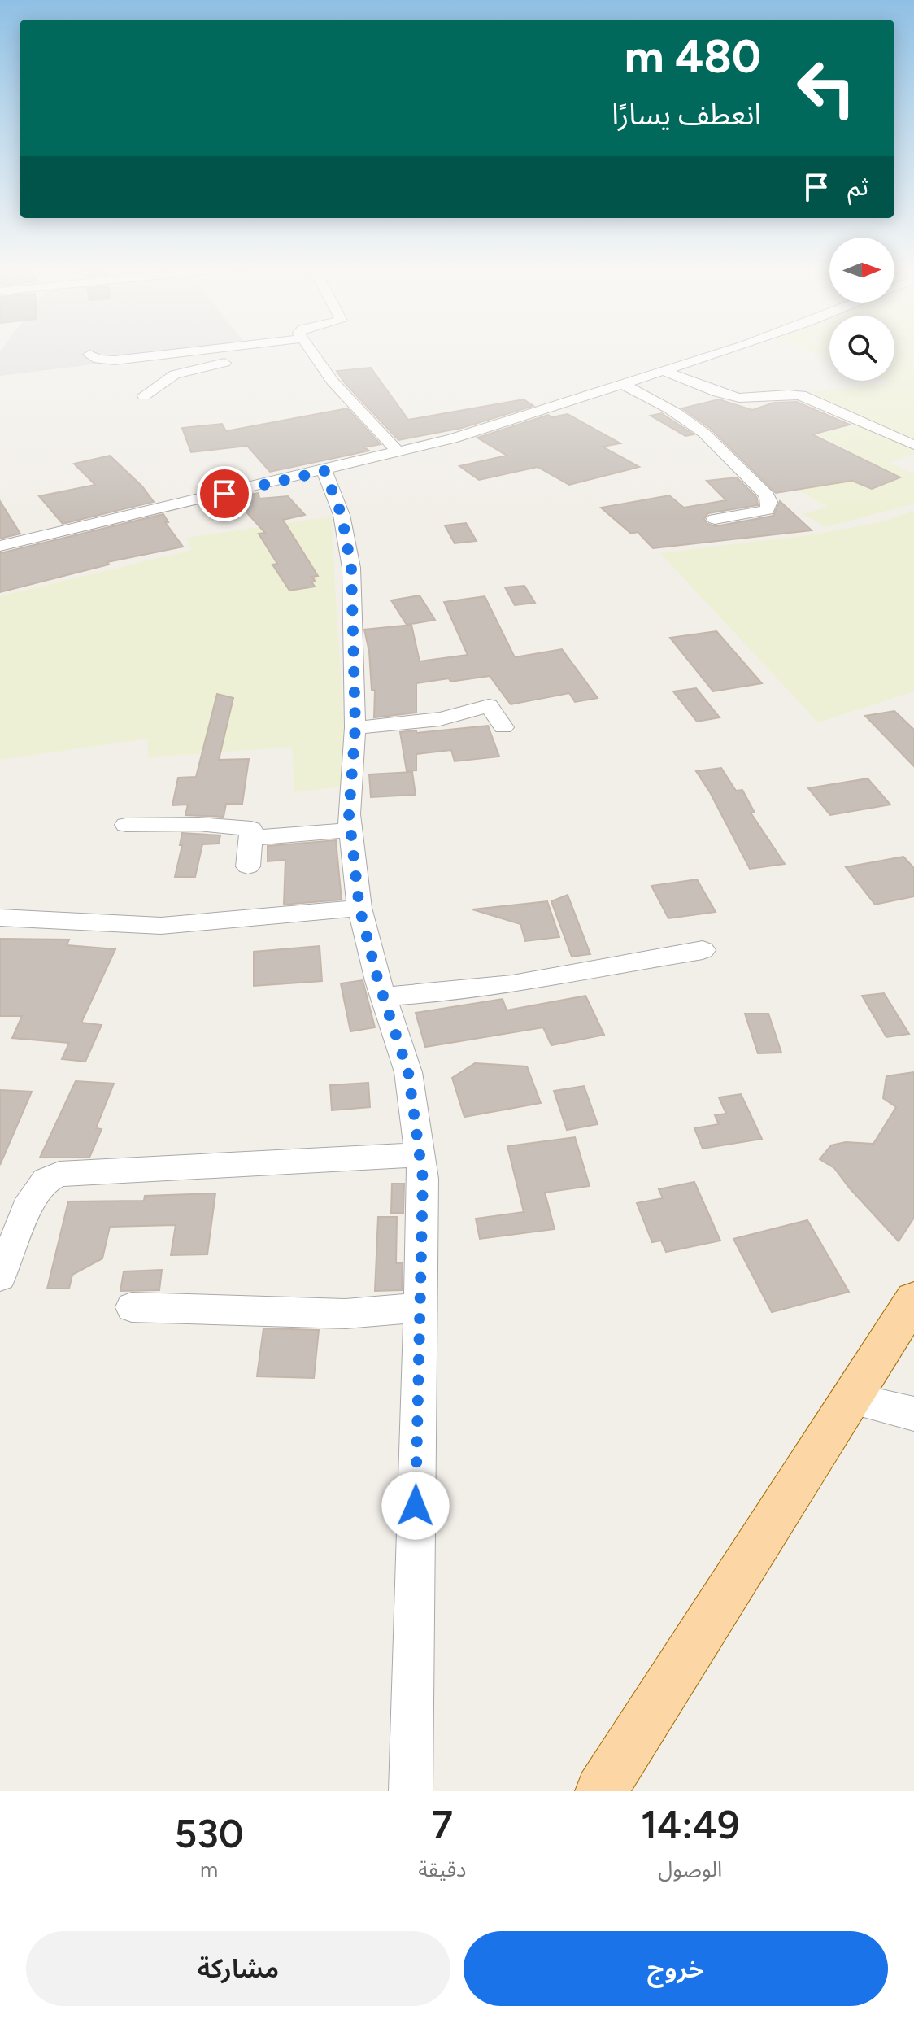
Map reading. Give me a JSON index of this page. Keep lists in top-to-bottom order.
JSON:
{
  "north": "right",
  "page": {
    "turn": ["480 m", "انعطف يسارًا"],
    "then": "ثم",
    "eta": [
      "14:49",
      "الوصول",
      "7",
      "دقيقة",
      "530",
      "m"
    ],
    "buttons": ["خروج", "مشاركة"]
  }
}
